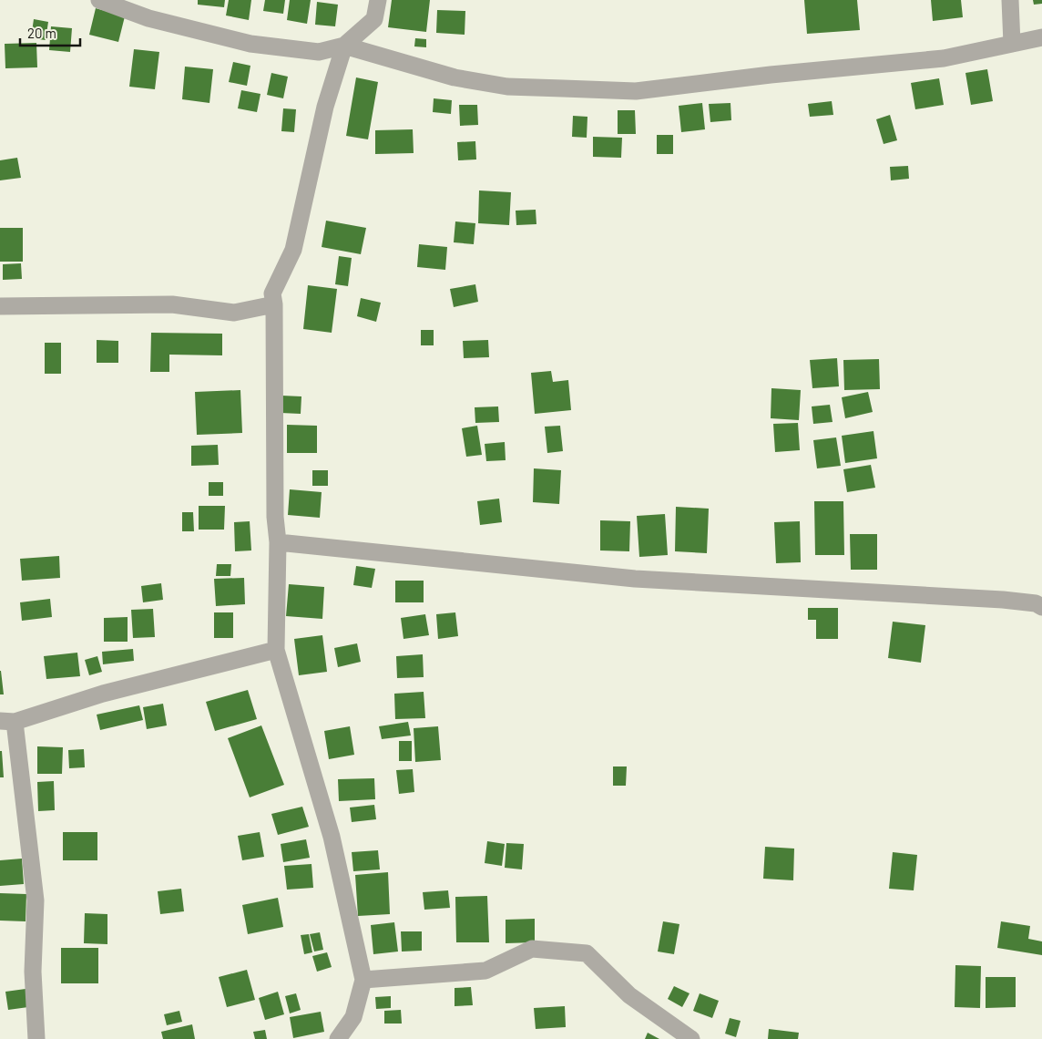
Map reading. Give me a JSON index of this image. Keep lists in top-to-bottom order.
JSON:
{
  "scale_bar": "20 m"
}
